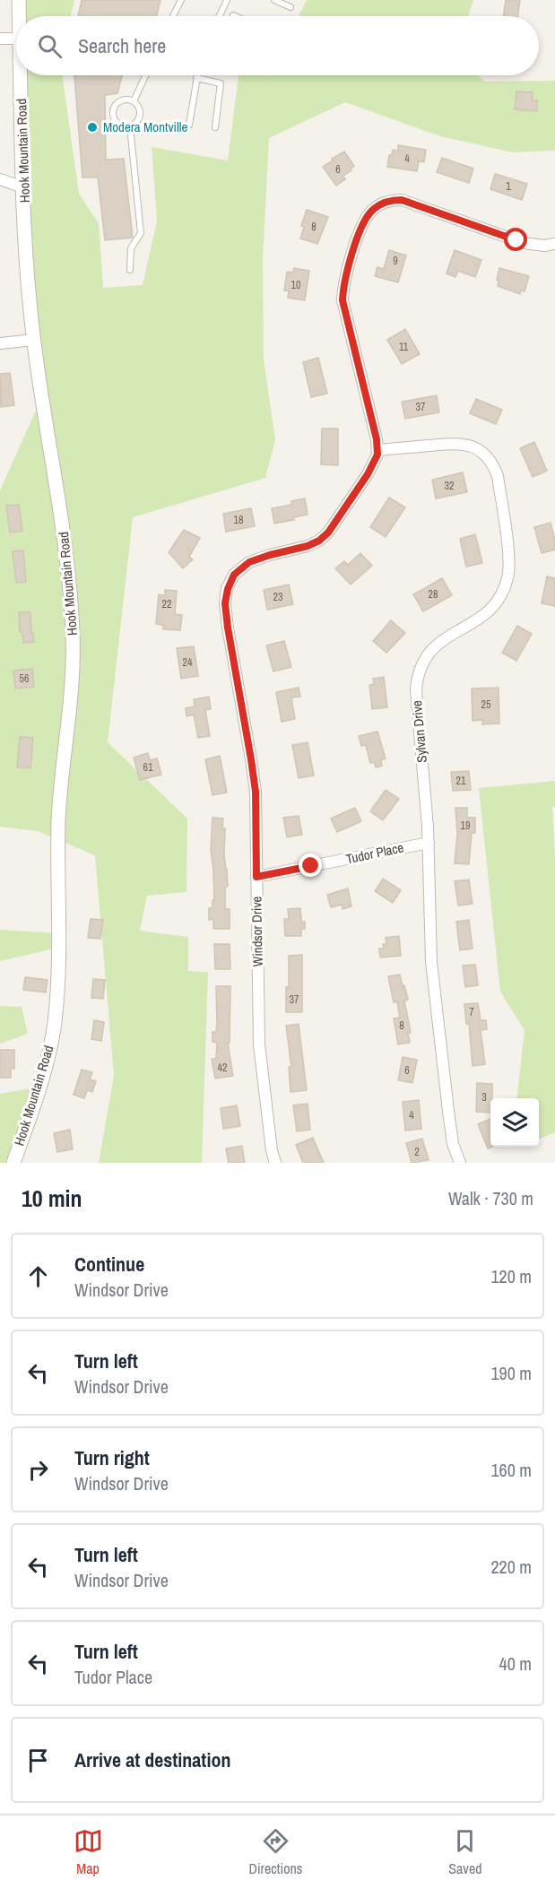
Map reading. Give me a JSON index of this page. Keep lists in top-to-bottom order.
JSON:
{
  "streets": {
    "street": [
      "Hook Mountain Road",
      "Sylvan Drive",
      "Tudor Place",
      "Windsor Drive"
    ]
  },
  "crossings": [
    ["Sylvan Drive", "Tudor Place"],
    ["Sylvan Drive", "Windsor Drive"],
    ["Tudor Place", "Windsor Drive"]
  ],
  "places": ["Modera Montville"],
  "house_numbers": [
    "4",
    "6",
    "1",
    "8",
    "9",
    "10",
    "11",
    "37",
    "32",
    "18",
    "28",
    "23",
    "22",
    "24",
    "56",
    "25",
    "61",
    "21",
    "19",
    "37",
    "7",
    "8",
    "42",
    "6",
    "3",
    "4",
    "2"
  ],
  "page": {
    "search": "Search here",
    "heading": ["10 min", "Walk · 730 m"],
    "list": [
      ["Continue", "Windsor Drive", "120 m"],
      ["Turn left", "Windsor Drive", "190 m"],
      ["Turn right", "Windsor Drive", "160 m"],
      ["Turn left", "Windsor Drive", "220 m"],
      ["Turn left", "Tudor Place", "40 m"],
      "Arrive at destination"
    ],
    "nav": ["Map", "Directions", "Saved"]
  }
}
